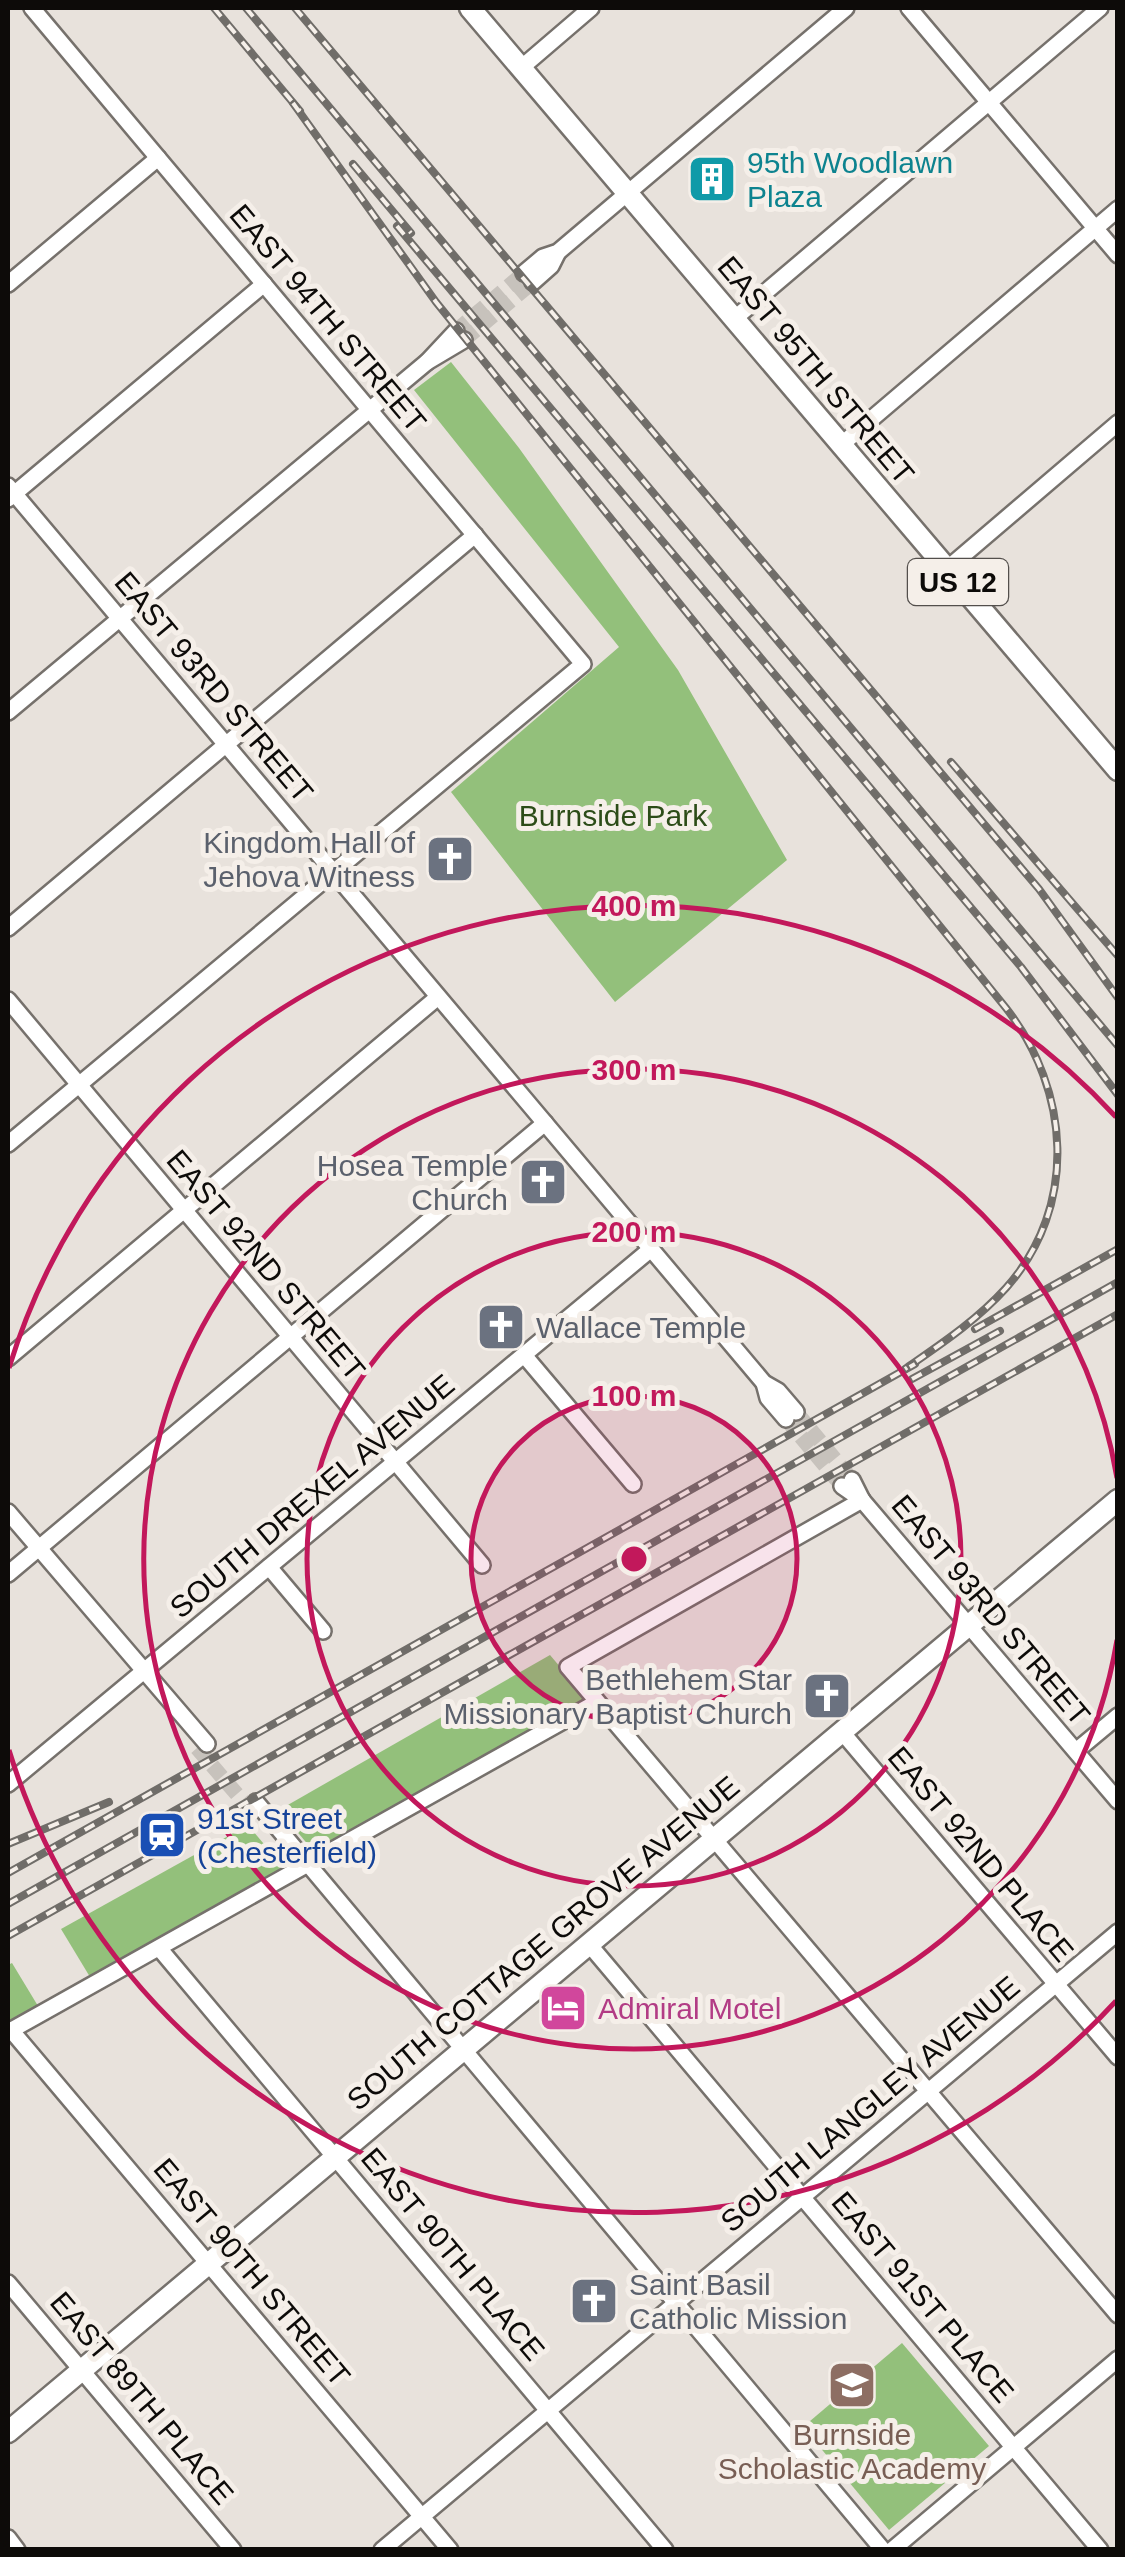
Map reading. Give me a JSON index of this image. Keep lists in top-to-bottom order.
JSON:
{
  "streets": {
    "main road": ["EAST 95TH STREET", "US 12", "SOUTH COTTAGE GROVE AVENUE"],
    "street": [
      "EAST 94TH STREET",
      "EAST 93RD STREET",
      "EAST 92ND STREET",
      "SOUTH DREXEL AVENUE",
      "EAST 92ND PLACE",
      "SOUTH LANGLEY AVENUE",
      "EAST 90TH PLACE",
      "EAST 90TH STREET",
      "EAST 91ST PLACE",
      "EAST 89TH PLACE"
    ]
  },
  "crossings": [
    ["EAST 94TH STREET", "EAST 93RD STREET"],
    ["EAST 93RD STREET", "SOUTH DREXEL AVENUE"],
    ["EAST 93RD STREET", "SOUTH COTTAGE GROVE AVENUE"],
    ["EAST 92ND STREET", "SOUTH DREXEL AVENUE"],
    ["EAST 92ND PLACE", "SOUTH COTTAGE GROVE AVENUE"],
    ["EAST 92ND PLACE", "SOUTH LANGLEY AVENUE"],
    ["SOUTH COTTAGE GROVE AVENUE", "EAST 90TH PLACE"],
    ["SOUTH COTTAGE GROVE AVENUE", "EAST 90TH STREET"],
    ["SOUTH COTTAGE GROVE AVENUE", "EAST 91ST PLACE"],
    ["SOUTH COTTAGE GROVE AVENUE", "EAST 89TH PLACE"],
    ["SOUTH LANGLEY AVENUE", "EAST 90TH PLACE"],
    ["SOUTH LANGLEY AVENUE", "EAST 90TH STREET"],
    ["SOUTH LANGLEY AVENUE", "EAST 91ST PLACE"]
  ],
  "parks": ["Burnside Park"],
  "places": {
    "building": ["95th Woodlawn Plaza"],
    "church": [
      "Kingdom Hall of Jehova Witness",
      "Hosea Temple Church",
      "Wallace Temple",
      "Bethlehem Star Missionary Baptist Church",
      "Saint Basil Catholic Mission"
    ],
    "station": ["91st Street (Chesterfield)"],
    "hotel": ["Admiral Motel"],
    "school or university": ["Burnside Scholastic Academy"]
  },
  "rings": [
    "400 m",
    "300 m",
    "200 m",
    "100 m"
  ]
}
